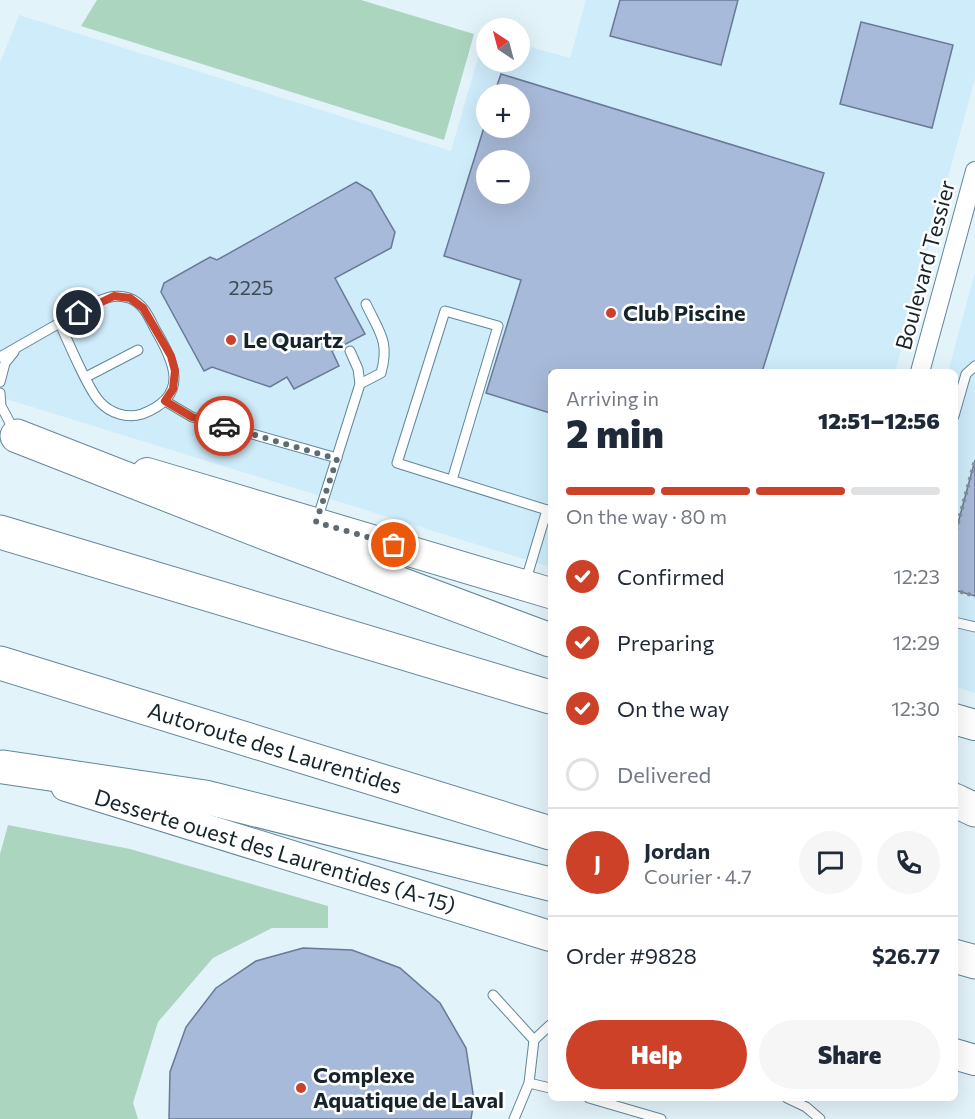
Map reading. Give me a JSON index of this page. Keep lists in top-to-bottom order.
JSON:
{
  "streets": {
    "highway": ["Autoroute des Laurentides"],
    "main road": ["Desserte ouest des Laurentides (A-15)"],
    "street": ["Boulevard Tessier"]
  },
  "places": ["Club Piscine", "Le Quartz", "Complexe Aquatique de Laval"],
  "house_numbers": ["2225"],
  "north": "top left",
  "page": {
    "map_buttons": ["+", "−"],
    "heading": ["2 min", "Arriving in", "12:51–12:56"],
    "panel": [
      "Jordan",
      "Courier · 4.7",
      "Order #9828",
      "$26.77"
    ],
    "bar": "On the way · 80 m",
    "list": [
      ["Confirmed", "12:23"],
      ["Preparing", "12:29"],
      ["On the way", "12:30"],
      "Delivered"
    ],
    "round": "J",
    "buttons": ["Help", "Share"]
  }
}
